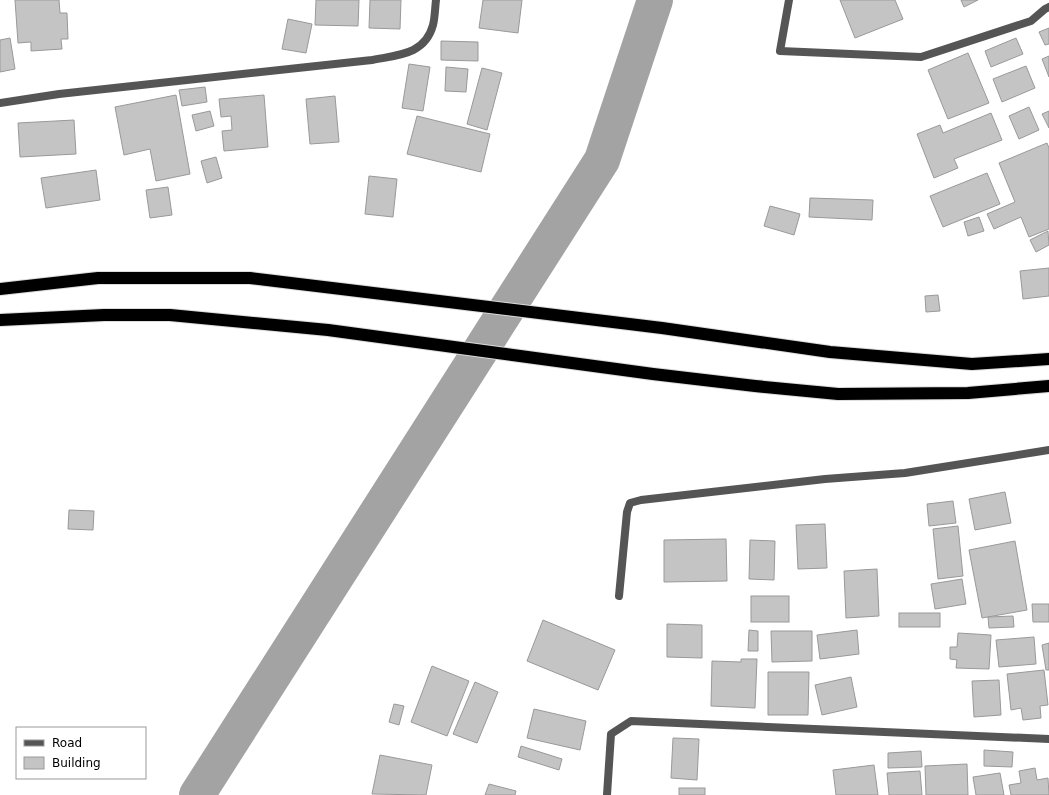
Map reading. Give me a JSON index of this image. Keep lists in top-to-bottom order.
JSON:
{
  "legend": ["Road", "Building"]
}
